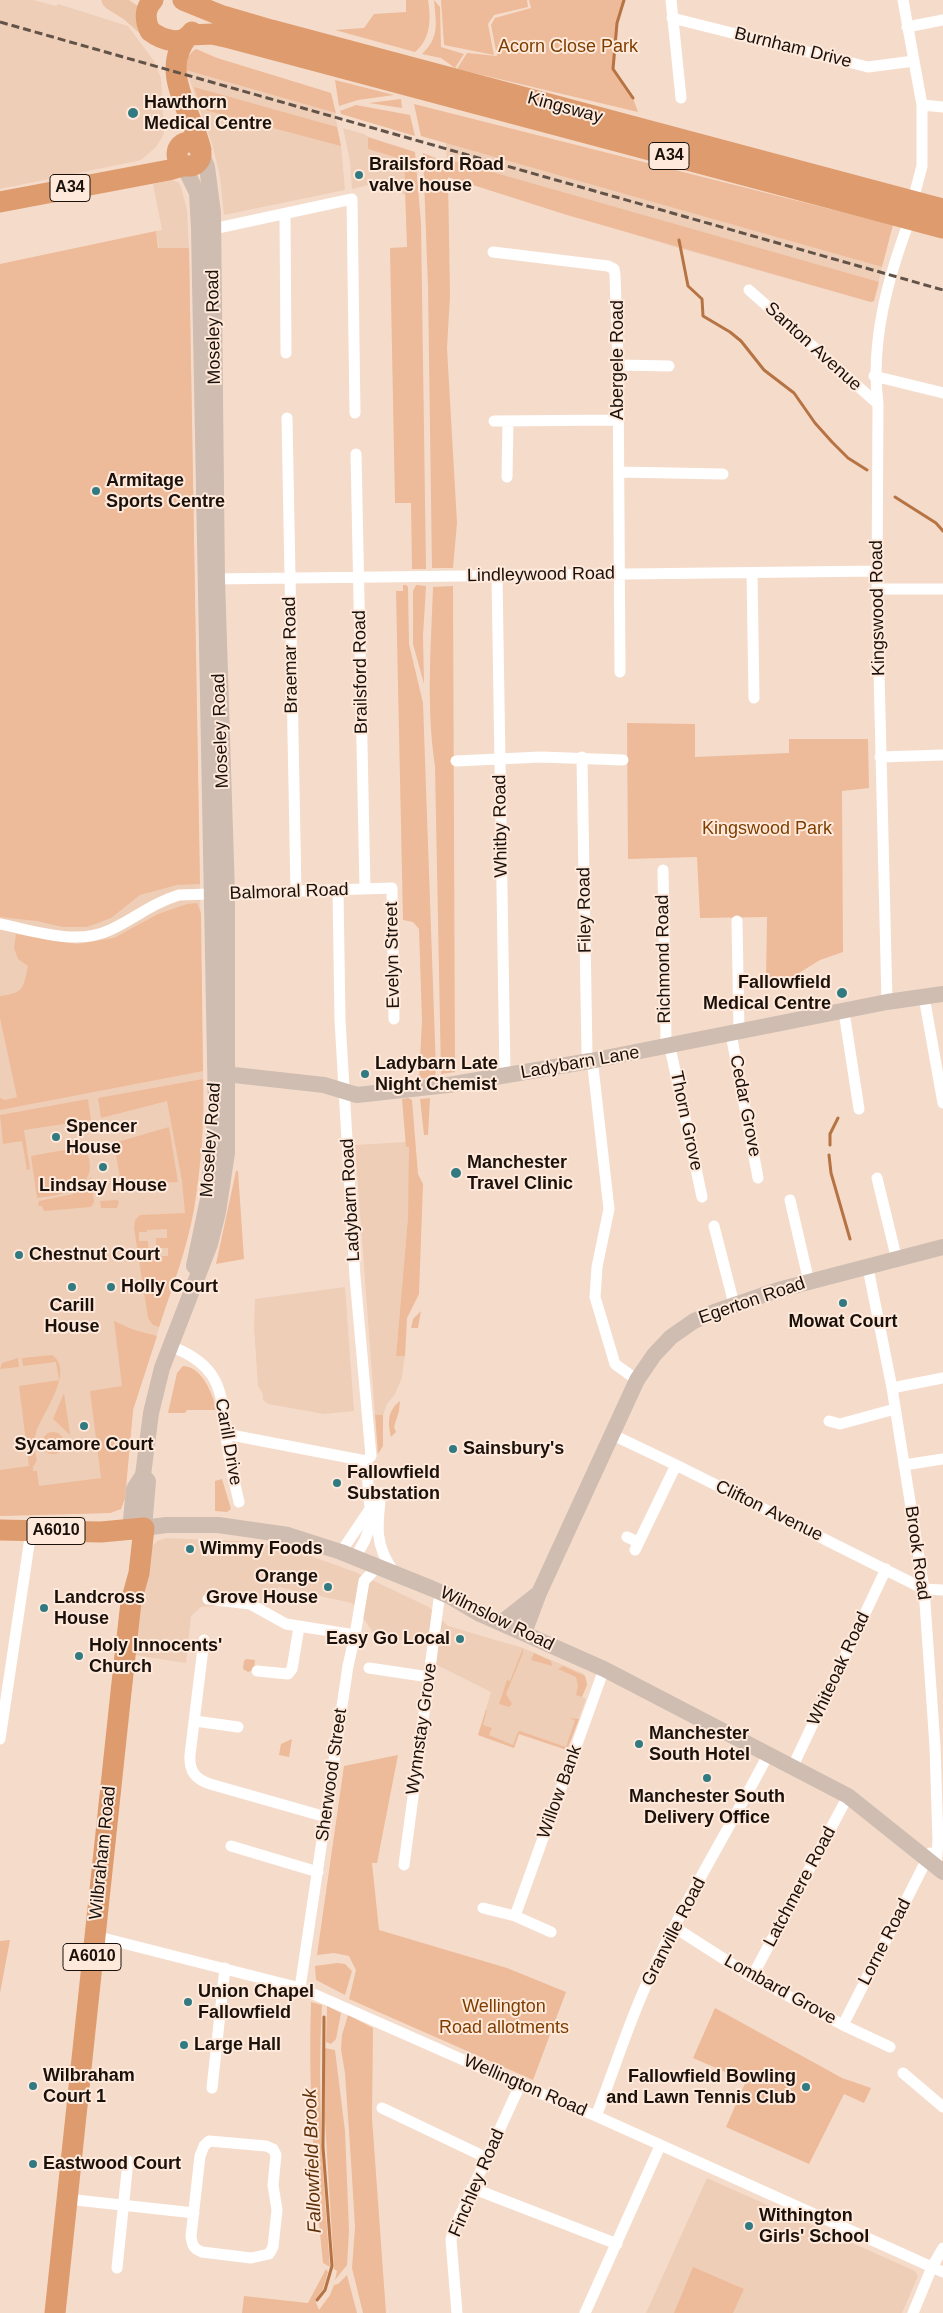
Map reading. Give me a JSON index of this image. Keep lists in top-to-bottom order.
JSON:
{
  "streets": {
    "highway": [
      "Kingsway",
      "A34",
      "Moseley Road",
      "A6010",
      "Wilmslow Road",
      "Wilbraham Road"
    ],
    "main road": ["Ladybarn Lane", "Egerton Road"],
    "street": [
      "Burnham Drive",
      "Santon Avenue",
      "Abergele Road",
      "Lindleywood Road",
      "Kingswood Road",
      "Braemar Road",
      "Brailsford Road",
      "Whitby Road",
      "Balmoral Road",
      "Filey Road",
      "Evelyn Street",
      "Richmond Road",
      "Cedar Grove",
      "Thorn Grove",
      "Ladybarn Road",
      "Carill Drive",
      "Clifton Avenue",
      "Brook Road",
      "Whiteoak Road",
      "Wynnstay Grove",
      "Sherwood Street",
      "Willow Bank",
      "Latchmere Road",
      "Granville Road",
      "Lorne Road",
      "Lombard Grove",
      "Wellington Road",
      "Finchley Road"
    ]
  },
  "crossings": [
    ["Burnham Drive", "Kingswood Road"],
    ["Kingsway", "A34"],
    ["Kingsway", "Moseley Road"],
    ["Kingsway", "Kingswood Road"],
    ["A34", "Moseley Road"],
    ["Moseley Road", "Lindleywood Road"],
    ["Moseley Road", "Balmoral Road"],
    ["Moseley Road", "Ladybarn Lane"],
    ["Moseley Road", "Carill Drive"],
    ["Moseley Road", "Wilmslow Road"],
    ["Moseley Road", "Wilbraham Road"],
    ["Santon Avenue", "Kingswood Road"],
    ["Abergele Road", "Lindleywood Road"],
    ["Lindleywood Road", "Kingswood Road"],
    ["Lindleywood Road", "Braemar Road"],
    ["Lindleywood Road", "Brailsford Road"],
    ["Lindleywood Road", "Whitby Road"],
    ["Kingswood Road", "Ladybarn Lane"],
    ["Braemar Road", "Balmoral Road"],
    ["Brailsford Road", "Balmoral Road"],
    ["Brailsford Road", "Evelyn Street"],
    ["Whitby Road", "Ladybarn Lane"],
    ["Balmoral Road", "Evelyn Street"],
    ["Balmoral Road", "Ladybarn Road"],
    ["Filey Road", "Ladybarn Lane"],
    ["Filey Road", "Egerton Road"],
    ["Richmond Road", "Ladybarn Lane"],
    ["Richmond Road", "Thorn Grove"],
    ["Ladybarn Lane", "Cedar Grove"],
    ["Ladybarn Lane", "Thorn Grove"],
    ["Ladybarn Lane", "Ladybarn Road"],
    ["Egerton Road", "Clifton Avenue"],
    ["Egerton Road", "Brook Road"],
    ["Egerton Road", "Wilmslow Road"],
    ["Clifton Avenue", "Brook Road"],
    ["Clifton Avenue", "Whiteoak Road"],
    ["Brook Road", "Wilmslow Road"],
    ["Brook Road", "Lorne Road"],
    ["Wilmslow Road", "Whiteoak Road"],
    ["Wilmslow Road", "Wynnstay Grove"],
    ["Wilmslow Road", "Sherwood Street"],
    ["Wilmslow Road", "Willow Bank"],
    ["Wilmslow Road", "Wilbraham Road"],
    ["Wilmslow Road", "Latchmere Road"],
    ["Wilmslow Road", "Granville Road"],
    ["Wilmslow Road", "Lorne Road"],
    ["Sherwood Street", "Wellington Road"],
    ["Wilbraham Road", "Wellington Road"],
    ["Latchmere Road", "Lombard Grove"],
    ["Granville Road", "Lombard Grove"],
    ["Granville Road", "Wellington Road"],
    ["Lorne Road", "Lombard Grove"],
    ["Wellington Road", "Finchley Road"]
  ],
  "water": ["Fallowfield Brook"],
  "parks": ["Acorn Close Park", "Kingswood Park", "Wellington Road allotments"],
  "places": [
    "Hawthorn Medical Centre",
    "Brailsford Road valve house",
    "Armitage Sports Centre",
    "Fallowfield Medical Centre",
    "Ladybarn Late Night Chemist",
    "Spencer House",
    "Lindsay House",
    "Manchester Travel Clinic",
    "Chestnut Court",
    "Carill House",
    "Holly Court",
    "Mowat Court",
    "Sycamore Court",
    "Sainsbury's",
    "Fallowfield Substation",
    "Wimmy Foods",
    "Orange Grove House",
    "Landcross House",
    "Easy Go Local",
    "Holy Innocents' Church",
    "Manchester South Hotel",
    "Manchester South Delivery Office",
    "Union Chapel Fallowfield",
    "Large Hall",
    "Wilbraham Court 1",
    "Fallowfield Bowling and Lawn Tennis Club",
    "Eastwood Court",
    "Withington Girls' School"
  ]
}
